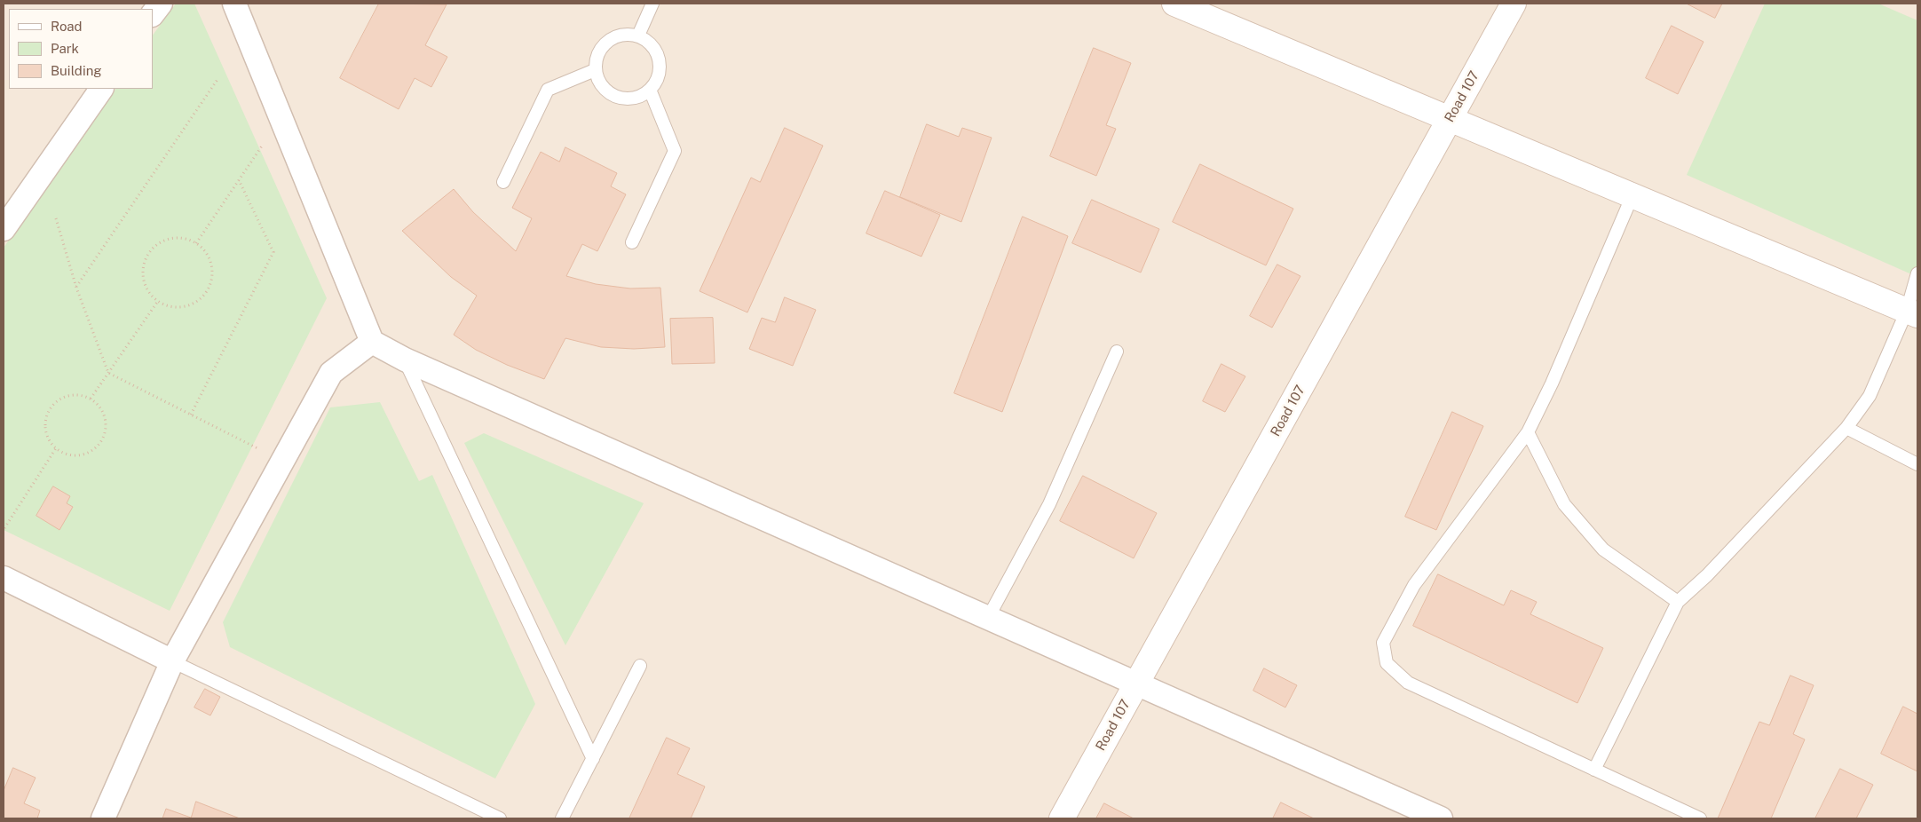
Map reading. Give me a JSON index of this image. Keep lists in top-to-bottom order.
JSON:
{
  "streets": {
    "street": ["Road 107"]
  },
  "legend": ["Road", "Park", "Building"]
}
